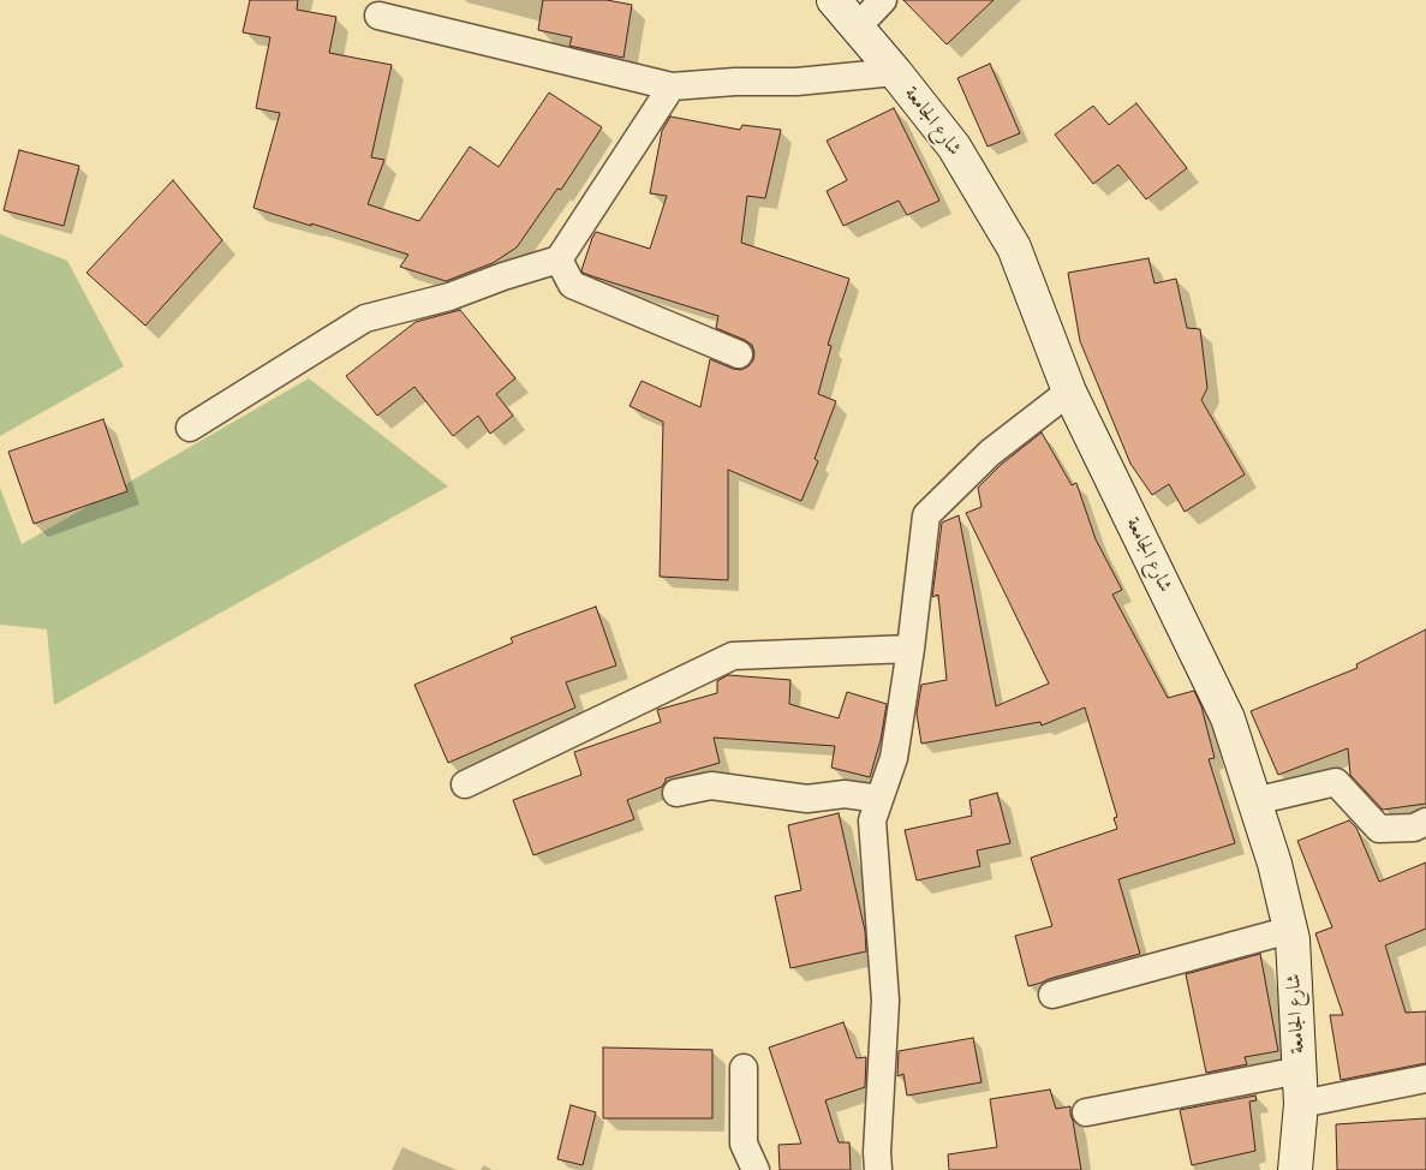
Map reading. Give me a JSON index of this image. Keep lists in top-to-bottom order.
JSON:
{
  "streets": {
    "main road": ["شارع الجامعة"]
  }
}
